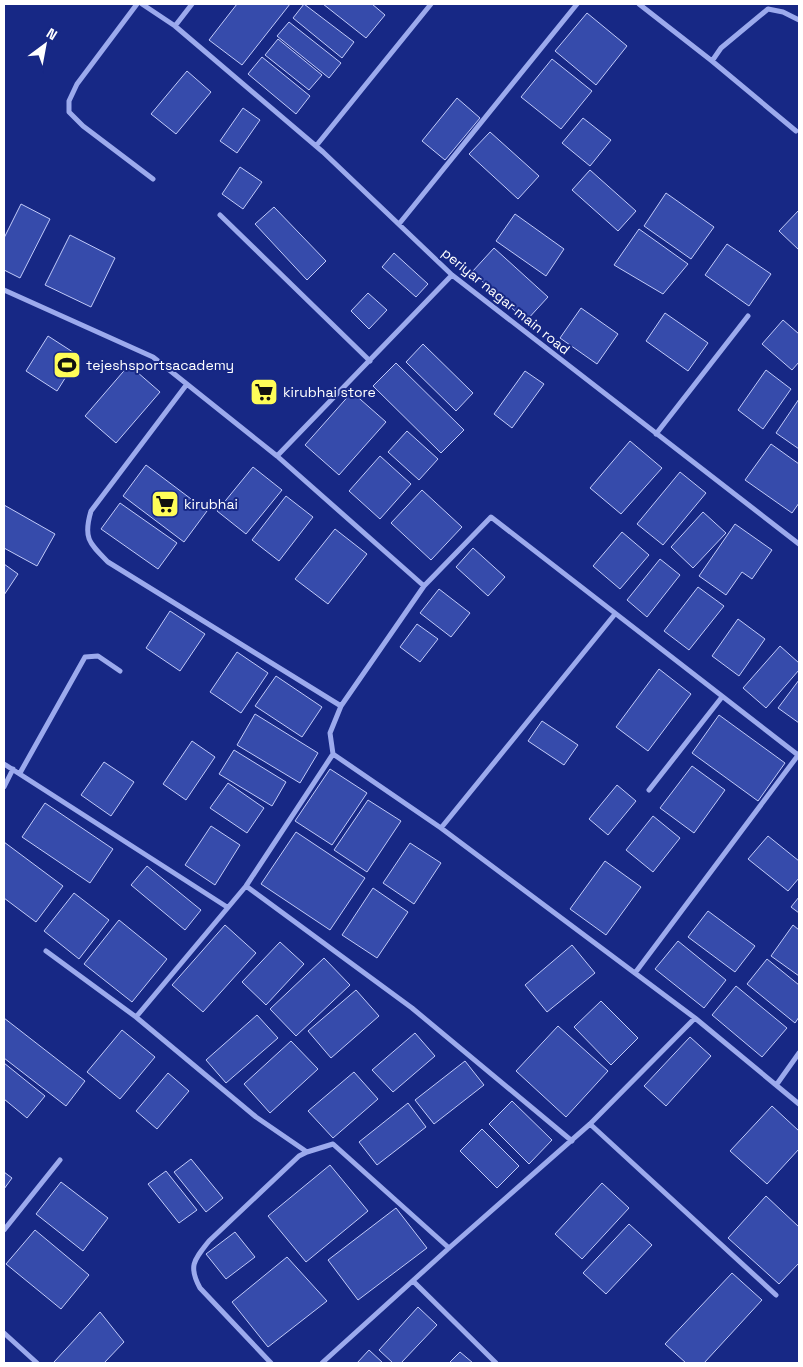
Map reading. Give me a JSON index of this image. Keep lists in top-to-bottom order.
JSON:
{
  "streets": {
    "street": ["periyar nagar main road"]
  },
  "places": {
    "sports": ["tejeshsportsacademy"],
    "supermarket": ["kirubhai store", "kirubhai"]
  },
  "north": "top right"
}
